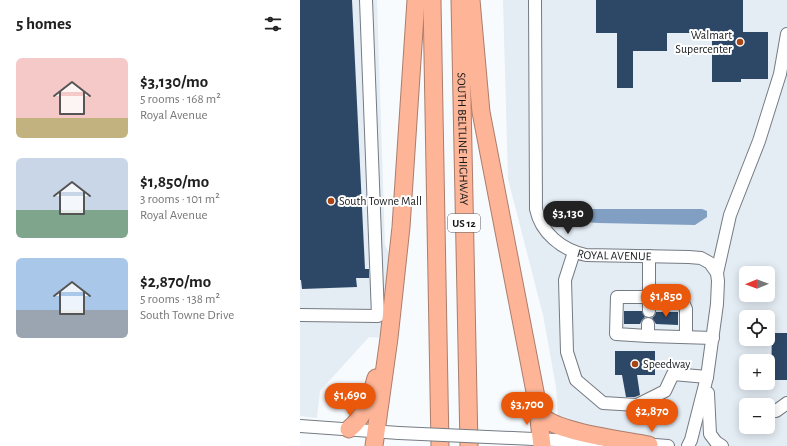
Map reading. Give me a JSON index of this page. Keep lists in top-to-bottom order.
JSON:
{
  "streets": {
    "highway": ["SOUTH BELTLINE HIGHWAY", "US 12"],
    "street": ["ROYAL AVENUE"]
  },
  "places": ["Walmart Supercenter", "South Towne Mall", "Speedway"],
  "north": "left",
  "page": {
    "heading": "5 homes",
    "list": [
      {
        "name": "$3,130/mo",
        "note": "5 rooms · 168 m² · Royal Avenue"
      },
      {
        "name": "$1,850/mo",
        "note": "3 rooms · 101 m² · Royal Avenue"
      },
      {
        "name": "$2,870/mo",
        "note": "5 rooms · 138 m² · South Towne Drive"
      }
    ],
    "price": [
      "$3,130",
      "$1,850",
      "$1,690",
      "$3,700",
      "$2,870"
    ],
    "map_buttons": ["+", "−"]
  }
}
